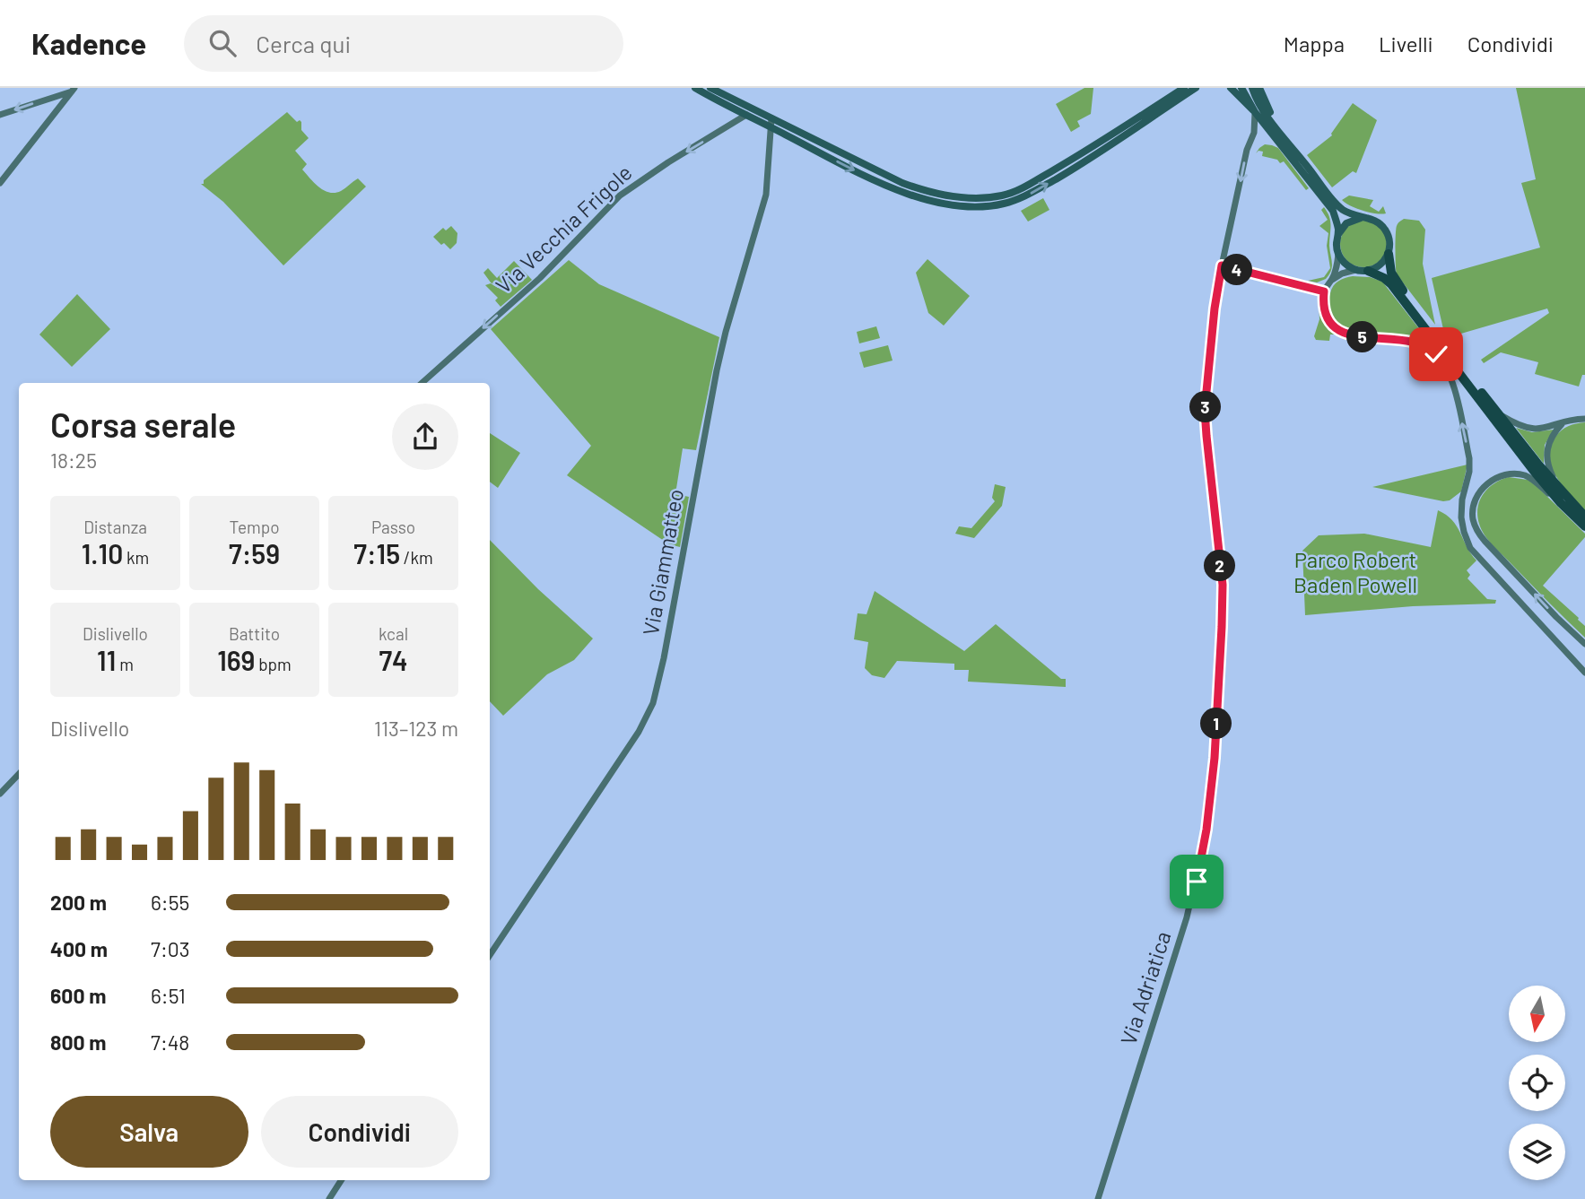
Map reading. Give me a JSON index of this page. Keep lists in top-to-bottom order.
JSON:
{
  "streets": {
    "street": ["Via Vecchia Frigole", "Via Giammatteo", "Via Adriatica"]
  },
  "one_way": ["Via Vecchia Frigole"],
  "parks": ["Parco Robert Baden Powell"],
  "north": "bottom",
  "page": {
    "header": "Kadence",
    "search": "Cerca qui",
    "nav": ["Mappa", "Livelli", "Condividi"],
    "pins": [
      "4",
      "5",
      "3",
      "2",
      "1"
    ],
    "heading": ["Corsa serale", "18:25"],
    "stats": [
      ["Distanza", "1.10 km"],
      ["Tempo", "7:59"],
      ["Passo", "7:15 /km"],
      ["Dislivello", "11 m"],
      ["Battito", "169 bpm"],
      ["kcal", "74"]
    ],
    "chart": ["Dislivello", "113–123 m"],
    "list": [
      {
        "name": "200 m",
        "note": "6:55"
      },
      {
        "name": "400 m",
        "note": "7:03"
      },
      {
        "name": "600 m",
        "note": "6:51"
      },
      {
        "name": "800 m",
        "note": "7:48"
      }
    ],
    "buttons": ["Salva", "Condividi"]
  }
}
